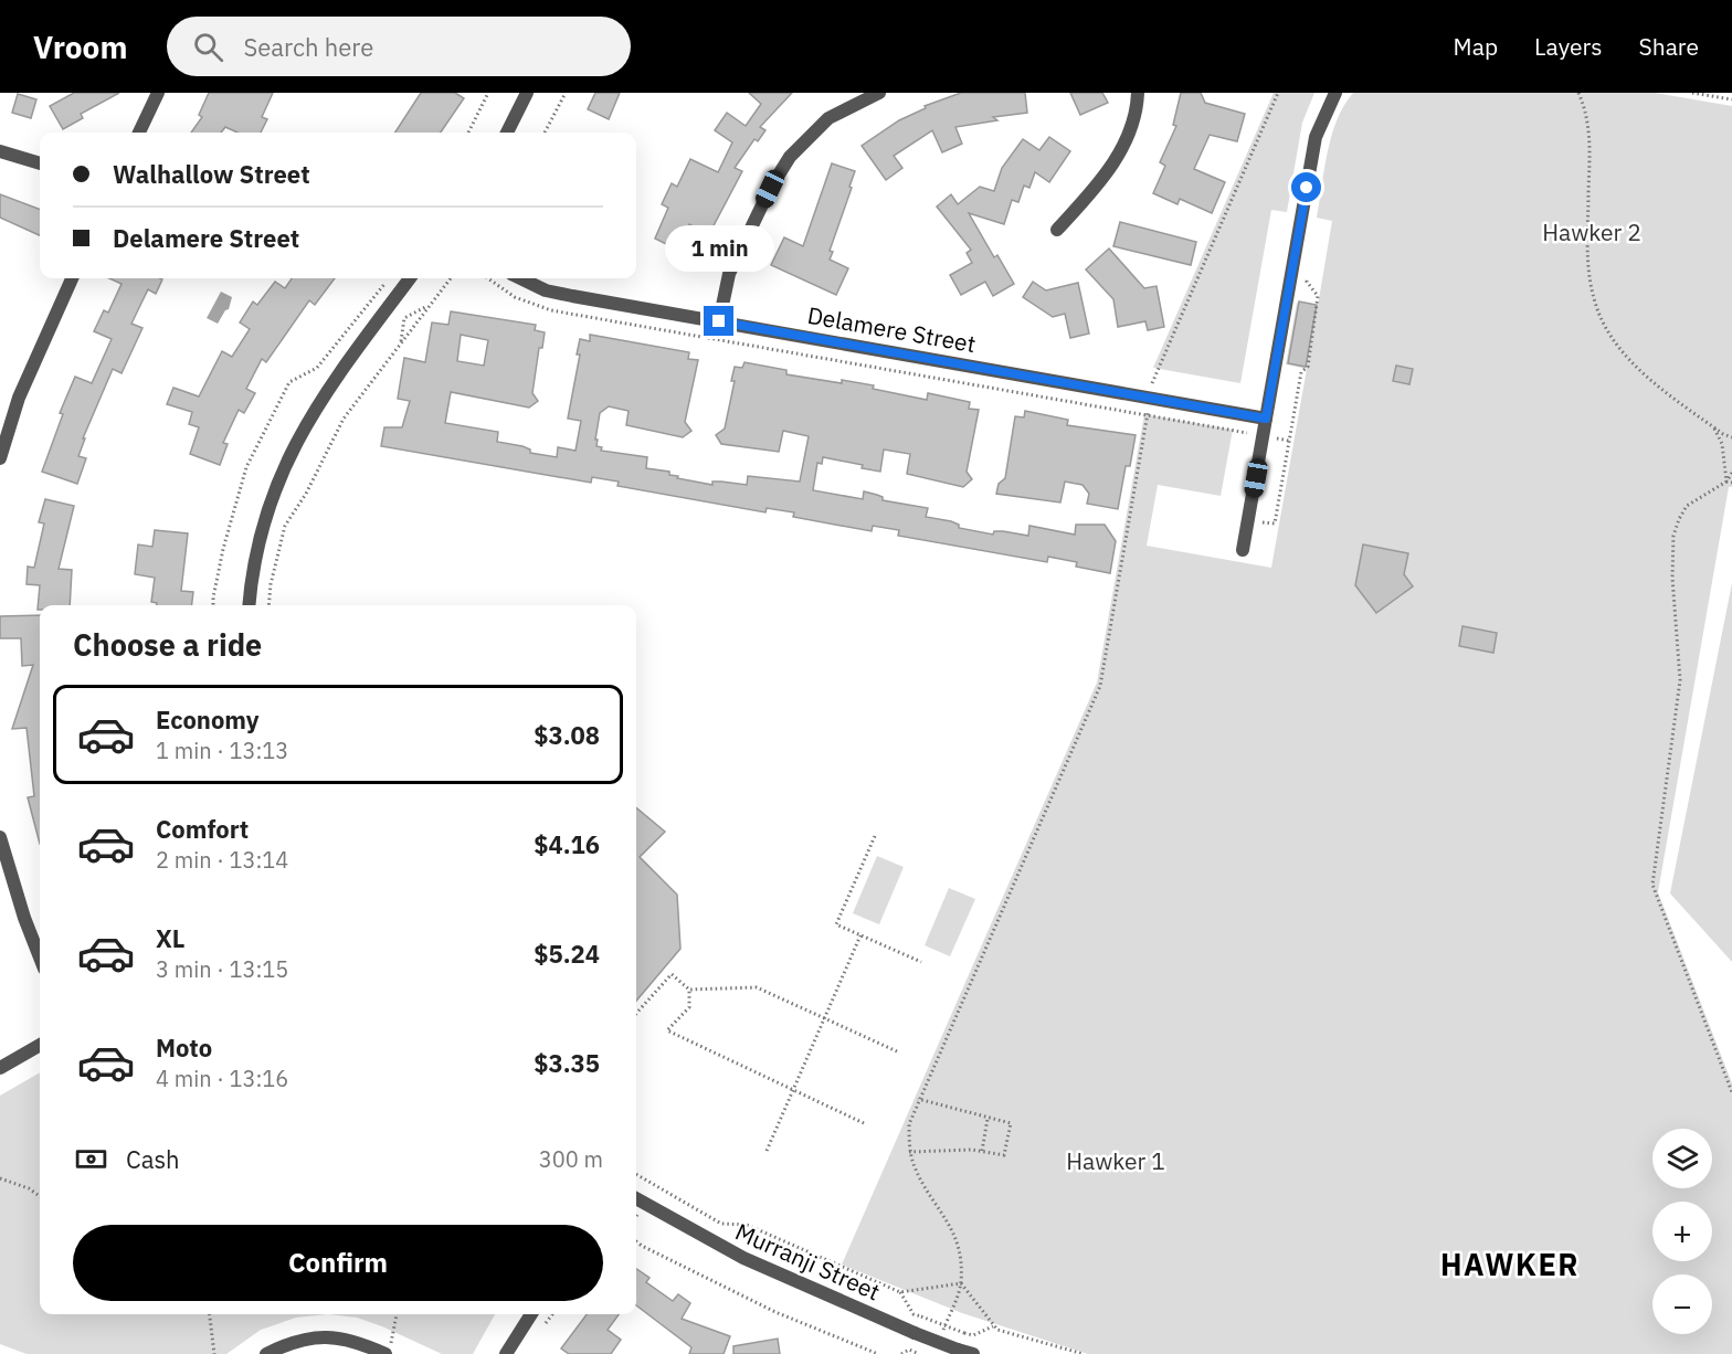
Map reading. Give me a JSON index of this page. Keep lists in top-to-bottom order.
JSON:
{
  "streets": {
    "street": ["Delamere Street", "Murranji Street"]
  },
  "districts": ["HAWKER"],
  "parks": ["Hawker 2", "Hawker 1"],
  "page": {
    "header": "Vroom",
    "search": "Search here",
    "nav": ["Map", "Layers", "Share"],
    "banner": ["Walhallow Street", "Delamere Street"],
    "bubble": "1 min",
    "heading": "Choose a ride",
    "list": [
      {
        "name": "Economy",
        "note": "1 min · 13:13",
        "value": "$3.08"
      },
      {
        "name": "Comfort",
        "note": "2 min · 13:14",
        "value": "$4.16"
      },
      {
        "name": "XL",
        "note": "3 min · 13:15",
        "value": "$5.24"
      },
      {
        "name": "Moto",
        "note": "4 min · 13:16",
        "value": "$3.35"
      }
    ],
    "pay": ["Cash", "300 m"],
    "map_buttons": ["+", "−"],
    "buttons": "Confirm"
  }
}
